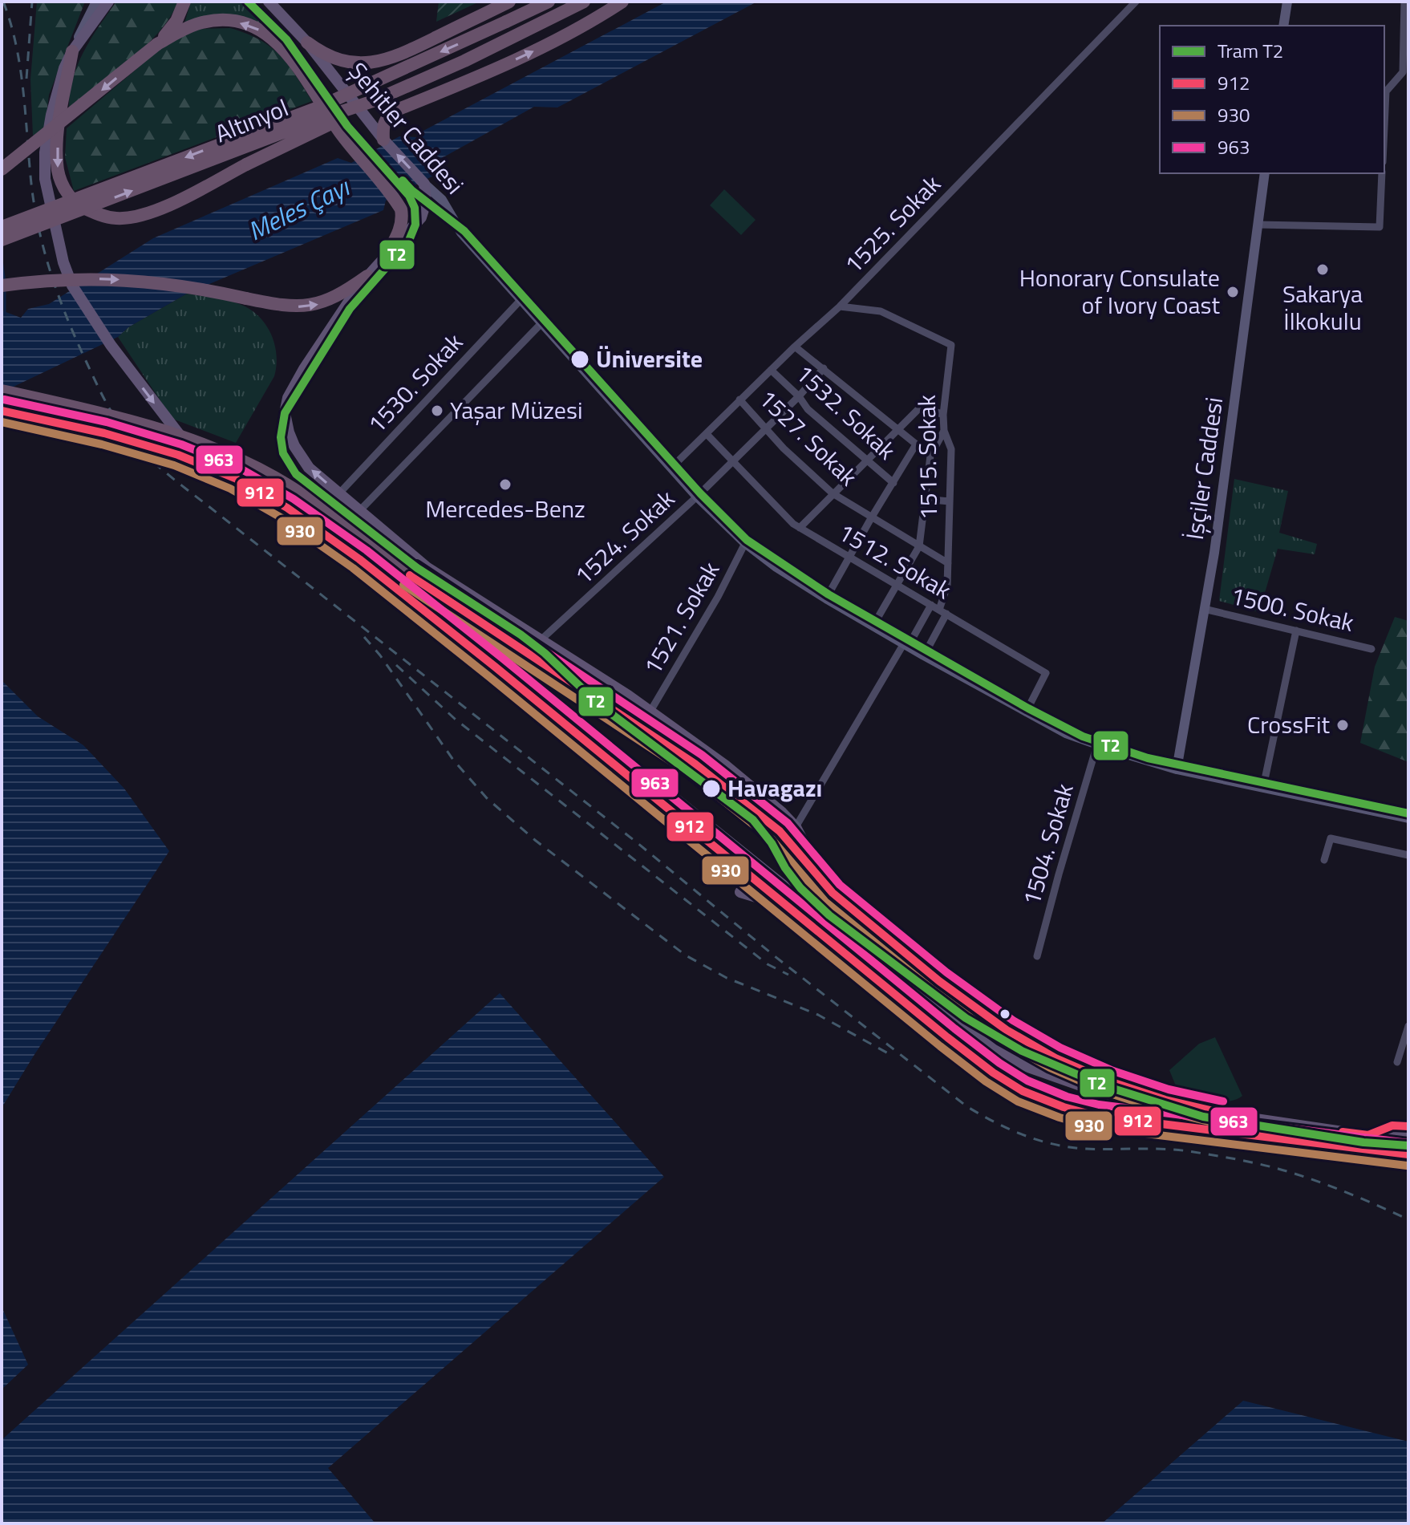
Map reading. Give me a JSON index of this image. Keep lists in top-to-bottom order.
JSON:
{
  "streets": {
    "highway": ["Altınyol"],
    "main road": ["Şehitler Caddesi"],
    "street": [
      "1525. Sokak",
      "1530. Sokak",
      "1532. Sokak",
      "1527. Sokak",
      "1515. Sokak",
      "İşçiler Caddesi",
      "1524. Sokak",
      "1512. Sokak",
      "1500. Sokak",
      "1521. Sokak",
      "1504. Sokak"
    ]
  },
  "crossings": [
    ["Şehitler Caddesi", "1525. Sokak"],
    ["Şehitler Caddesi", "1530. Sokak"],
    ["Şehitler Caddesi", "1515. Sokak"],
    ["Şehitler Caddesi", "İşçiler Caddesi"],
    ["Şehitler Caddesi", "1524. Sokak"],
    ["Şehitler Caddesi", "1512. Sokak"],
    ["Şehitler Caddesi", "1521. Sokak"],
    ["Şehitler Caddesi", "1504. Sokak"],
    ["1525. Sokak", "1532. Sokak"],
    ["1525. Sokak", "1527. Sokak"],
    ["1525. Sokak", "1515. Sokak"],
    ["1525. Sokak", "1512. Sokak"],
    ["1532. Sokak", "1524. Sokak"],
    ["1527. Sokak", "1515. Sokak"],
    ["1527. Sokak", "1524. Sokak"],
    ["1515. Sokak", "1512. Sokak"],
    ["İşçiler Caddesi", "1500. Sokak"],
    ["1524. Sokak", "1512. Sokak"]
  ],
  "water": ["Meles Çayı"],
  "places": [
    "Sakarya İlkokulu",
    "Honorary Consulate of Ivory Coast",
    "Üniversite",
    "Yaşar Müzesi",
    "Mercedes-Benz",
    "CrossFit",
    "Havagazı"
  ],
  "lines": [
    "tram line T2",
    "transit line 963",
    "transit line 912",
    "transit line 930"
  ],
  "legend": [
    "Tram T2",
    "912",
    "930",
    "963"
  ]
}
